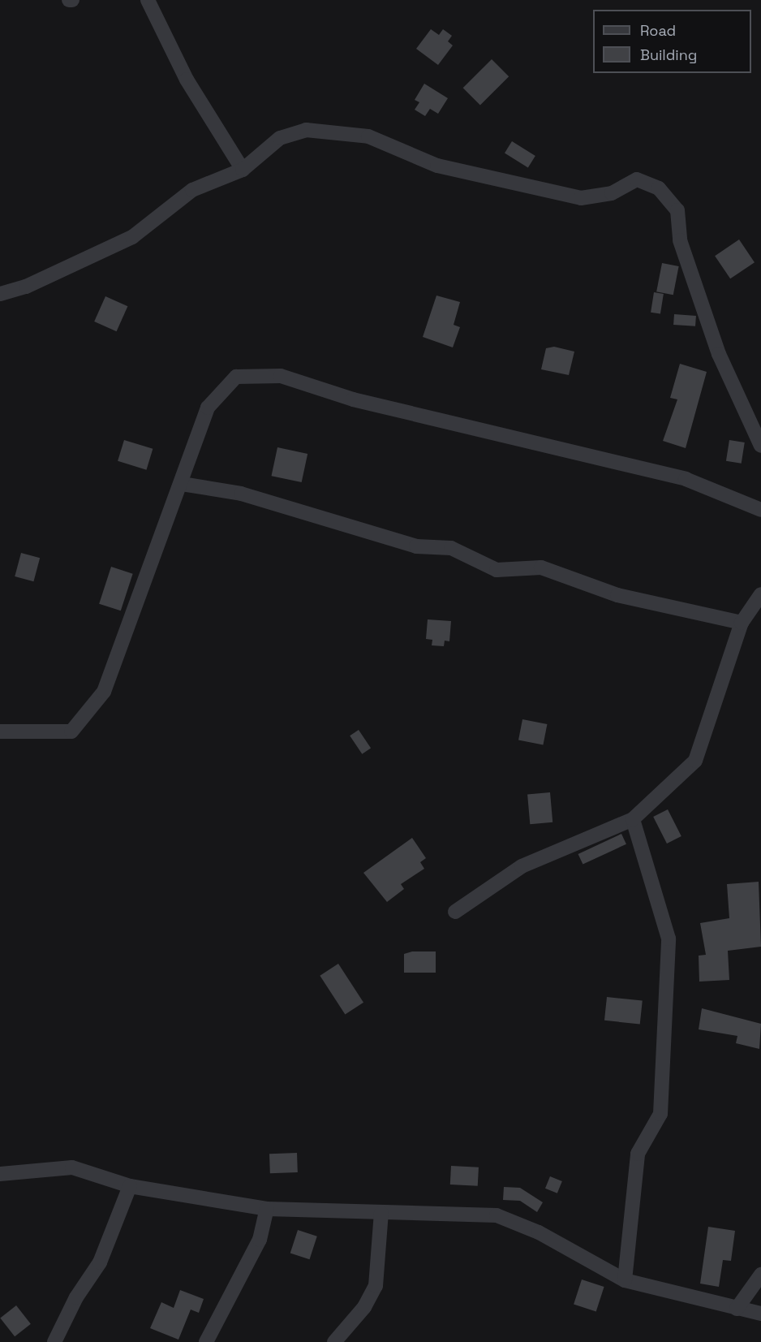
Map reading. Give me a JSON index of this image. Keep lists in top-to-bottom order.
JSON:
{
  "legend": ["Road", "Building"]
}
